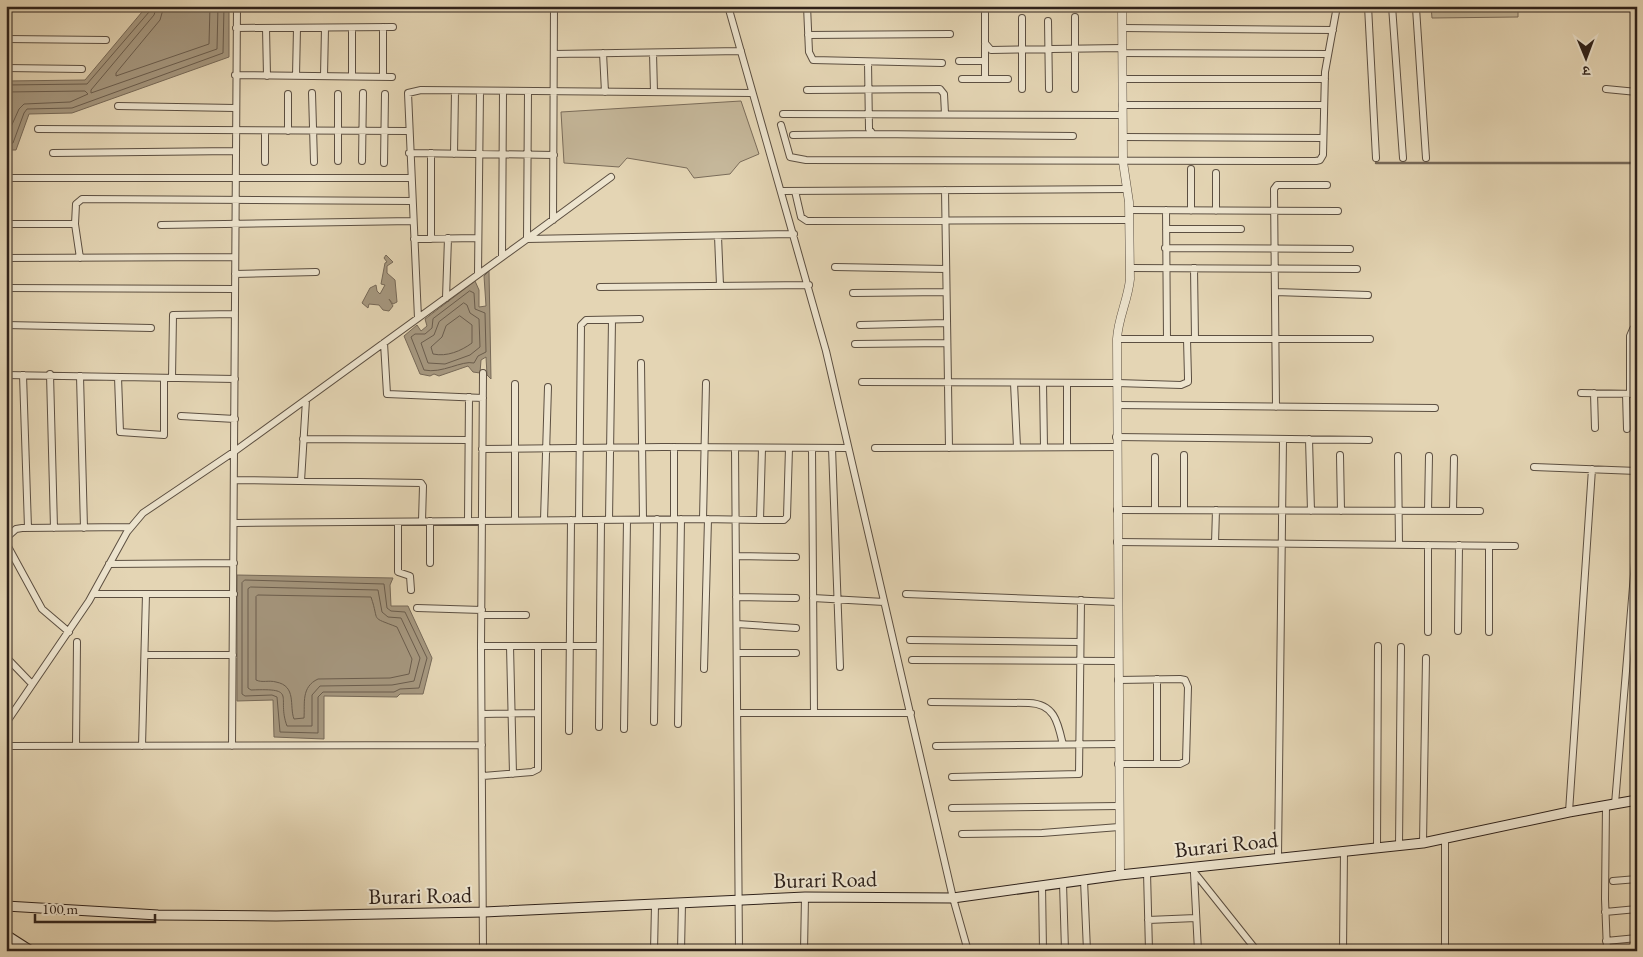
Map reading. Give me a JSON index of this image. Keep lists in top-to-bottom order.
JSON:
{
  "streets": {
    "main road": ["Burari Road"]
  },
  "scale_bar": "100 m",
  "north": "bottom"
}
